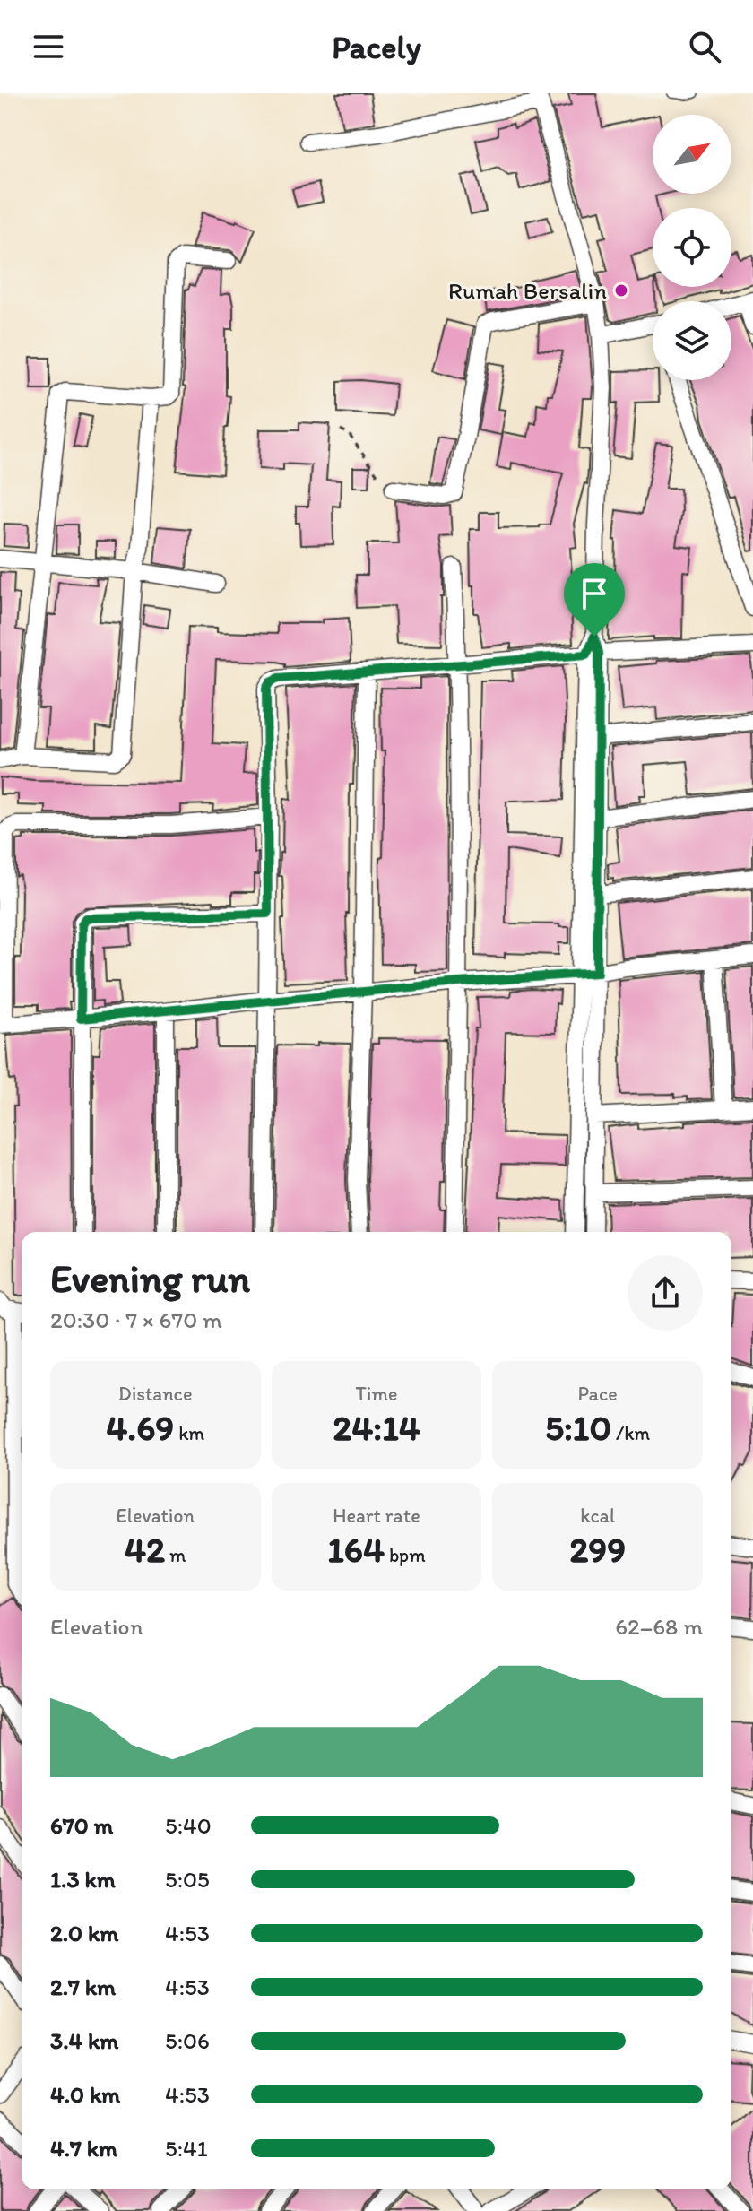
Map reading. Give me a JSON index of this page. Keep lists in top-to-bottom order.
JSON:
{
  "places": ["Rumah Bersalin"],
  "north": "top right",
  "page": {
    "header": "Pacely",
    "heading": ["Evening run", "20:30 · 7 × 670 m"],
    "stats": [
      ["Distance", "4.69 km"],
      ["Time", "24:14"],
      ["Pace", "5:10 /km"],
      ["Elevation", "42 m"],
      ["Heart rate", "164 bpm"],
      ["kcal", "299"]
    ],
    "chart": ["Elevation", "62–68 m"],
    "list": [
      {
        "name": "670 m",
        "note": "5:40"
      },
      {
        "name": "1.3 km",
        "note": "5:05"
      },
      {
        "name": "2.0 km",
        "note": "4:53"
      },
      {
        "name": "2.7 km",
        "note": "4:53"
      },
      {
        "name": "3.4 km",
        "note": "5:06"
      },
      {
        "name": "4.0 km",
        "note": "4:53"
      },
      {
        "name": "4.7 km",
        "note": "5:41"
      }
    ]
  }
}
